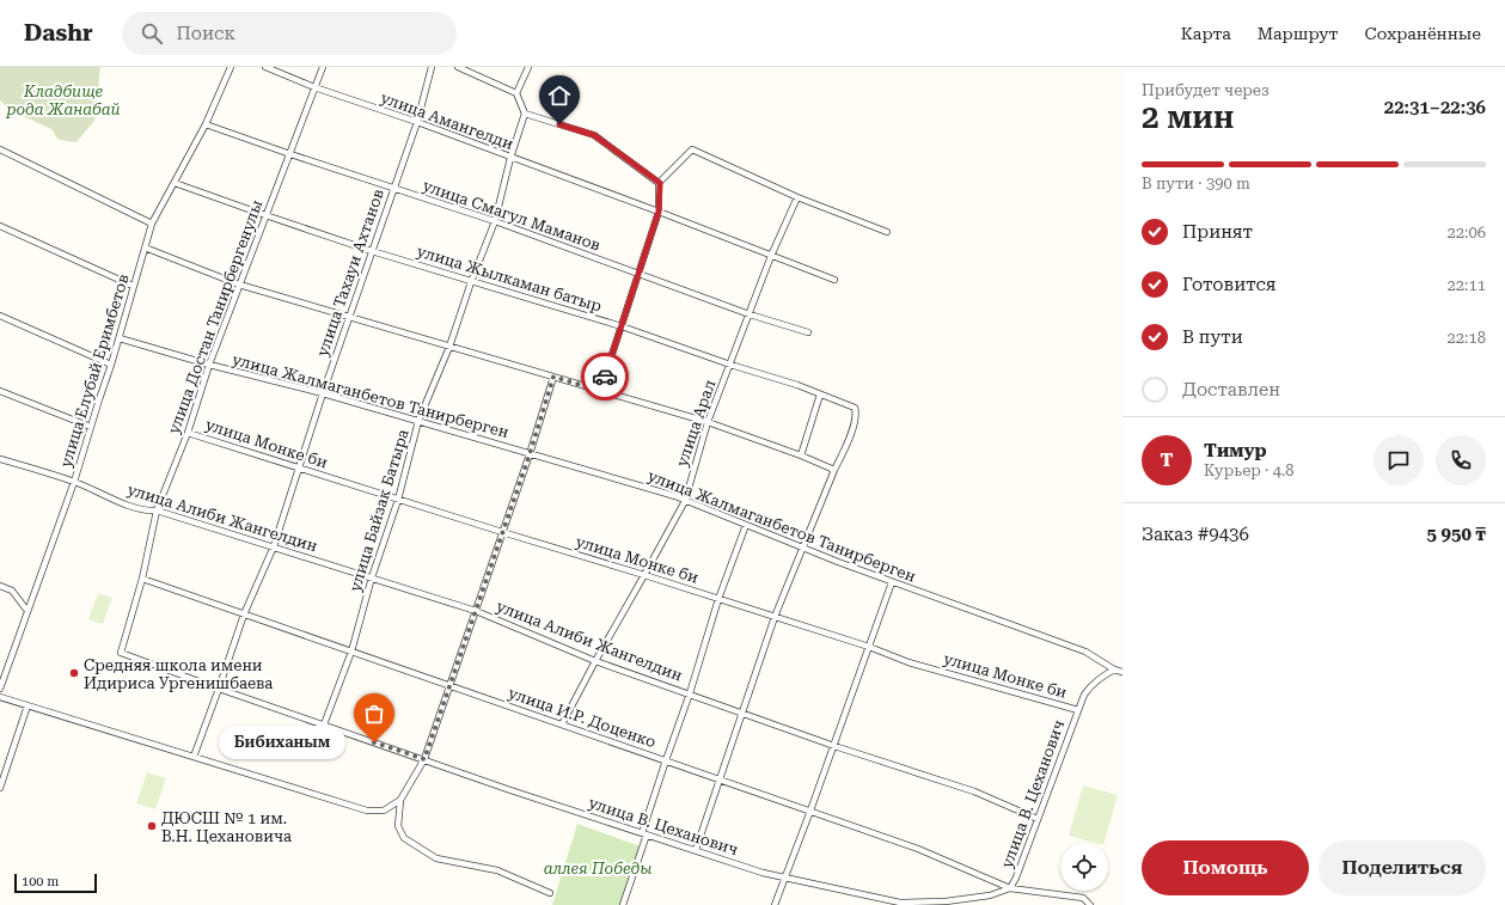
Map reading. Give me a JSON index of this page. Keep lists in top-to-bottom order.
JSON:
{
  "streets": {
    "street": [
      "улица Амангелди",
      "улица Смагул Маманов",
      "улица Тахауи Ахтанов",
      "улица Жылкаман батыр",
      "улица Достан Танирбергенулы",
      "улица Елубай Еримбетов",
      "улица Жалмаганбетов Танирберген",
      "улица Арал",
      "улица Монке би",
      "улица Байзак Батыра",
      "улица Алиби Жангелдин",
      "улица И.Р. Доценко",
      "улица В. Цеханович"
    ]
  },
  "crossings": [
    ["улица Амангелди", "улица Тахауи Ахтанов"],
    ["улица Амангелди", "улица Достан Танирбергенулы"],
    ["улица Амангелди", "улица Арал"],
    ["улица Амангелди", "улица Байзак Батыра"],
    ["улица Смагул Маманов", "улица Тахауи Ахтанов"],
    ["улица Смагул Маманов", "улица Достан Танирбергенулы"],
    ["улица Смагул Маманов", "улица Елубай Еримбетов"],
    ["улица Смагул Маманов", "улица Арал"],
    ["улица Смагул Маманов", "улица Байзак Батыра"],
    ["улица Тахауи Ахтанов", "улица Жылкаман батыр"],
    ["улица Тахауи Ахтанов", "улица Жалмаганбетов Танирберген"],
    ["улица Тахауи Ахтанов", "улица Монке би"],
    ["улица Тахауи Ахтанов", "улица Алиби Жангелдин"],
    ["улица Тахауи Ахтанов", "улица И.Р. Доценко"],
    ["улица Тахауи Ахтанов", "улица В. Цеханович"],
    ["улица Жылкаман батыр", "улица Достан Танирбергенулы"],
    ["улица Жылкаман батыр", "улица Елубай Еримбетов"],
    ["улица Жылкаман батыр", "улица Арал"],
    ["улица Жылкаман батыр", "улица Байзак Батыра"],
    ["улица Достан Танирбергенулы", "улица Жалмаганбетов Танирберген"],
    ["улица Достан Танирбергенулы", "улица Монке би"],
    ["улица Достан Танирбергенулы", "улица Алиби Жангелдин"],
    ["улица Достан Танирбергенулы", "улица И.Р. Доценко"],
    ["улица Достан Танирбергенулы", "улица В. Цеханович"],
    ["улица Елубай Еримбетов", "улица Жалмаганбетов Танирберген"],
    ["улица Елубай Еримбетов", "улица Алиби Жангелдин"],
    ["улица Жалмаганбетов Танирберген", "улица Арал"],
    ["улица Жалмаганбетов Танирберген", "улица Байзак Батыра"],
    ["улица Жалмаганбетов Танирберген", "улица В. Цеханович"],
    ["улица Арал", "улица Монке би"],
    ["улица Арал", "улица Алиби Жангелдин"],
    ["улица Арал", "улица И.Р. Доценко"],
    ["улица Монке би", "улица Байзак Батыра"],
    ["улица Монке би", "улица В. Цеханович"],
    ["улица Байзак Батыра", "улица Алиби Жангелдин"],
    ["улица Байзак Батыра", "улица И.Р. Доценко"],
    ["улица Байзак Батыра", "улица В. Цеханович"],
    ["улица Алиби Жангелдин", "улица В. Цеханович"],
    ["улица И.Р. Доценко", "улица В. Цеханович"]
  ],
  "parks": ["Кладбище рода Жанабай", "аллея Победы"],
  "places": ["Средняя школа имени Идириса Ургенишбаева", "Бибиханым", "ДЮСШ № 1 им. В.Н. Цехановича"],
  "scale_bar": "100 m",
  "page": {
    "header": "Dashr",
    "search": "Поиск",
    "nav": ["Карта", "Маршрут", "Сохранённые"],
    "heading": ["2 мин", "Прибудет через", "22:31–22:36"],
    "panel": [
      "Тимур",
      "Курьер · 4.8",
      "Заказ #9436",
      "5 950 ₸"
    ],
    "bar": "В пути · 390 m",
    "list": [
      ["Принят", "22:06"],
      ["Готовится", "22:11"],
      ["В пути", "22:18"],
      "Доставлен"
    ],
    "round": "Т",
    "bubble": "Бибиханым",
    "buttons": ["Помощь", "Поделиться"],
    "scale": "100 m"
  }
}
